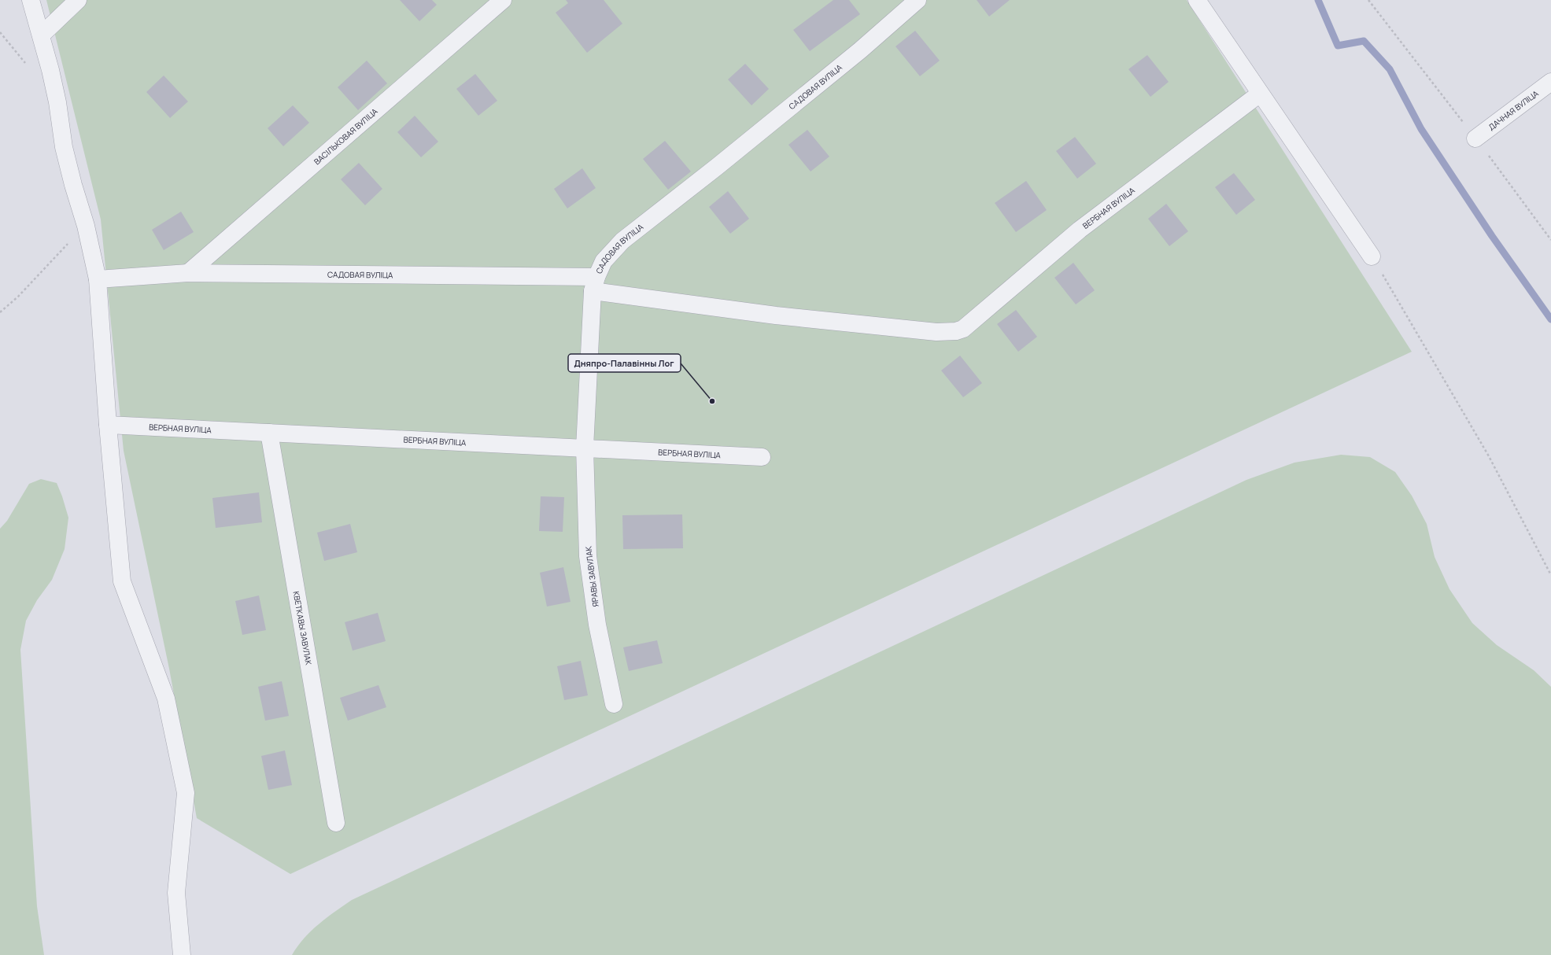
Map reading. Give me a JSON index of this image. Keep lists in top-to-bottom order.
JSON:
{
  "streets": {
    "street": [
      "САДОВАЯ ВУЛІЦА",
      "ДАЧНАЯ ВУЛІЦА",
      "ВАСІЛЬКОВАЯ ВУЛІЦА",
      "ВЕРБНАЯ ВУЛІЦА",
      "ЯРАВЫ ЗАВУЛАК",
      "КВЕТКАВЫ ЗАВУЛАК"
    ]
  },
  "crossings": [
    ["САДОВАЯ ВУЛІЦА", "ВАСІЛЬКОВАЯ ВУЛІЦА"],
    ["САДОВАЯ ВУЛІЦА", "ВЕРБНАЯ ВУЛІЦА"],
    ["САДОВАЯ ВУЛІЦА", "ЯРАВЫ ЗАВУЛАК"],
    ["ВЕРБНАЯ ВУЛІЦА", "ЯРАВЫ ЗАВУЛАК"],
    ["ВЕРБНАЯ ВУЛІЦА", "КВЕТКАВЫ ЗАВУЛАК"]
  ],
  "places": ["Дняпро-Палавінны Лог"]
}
